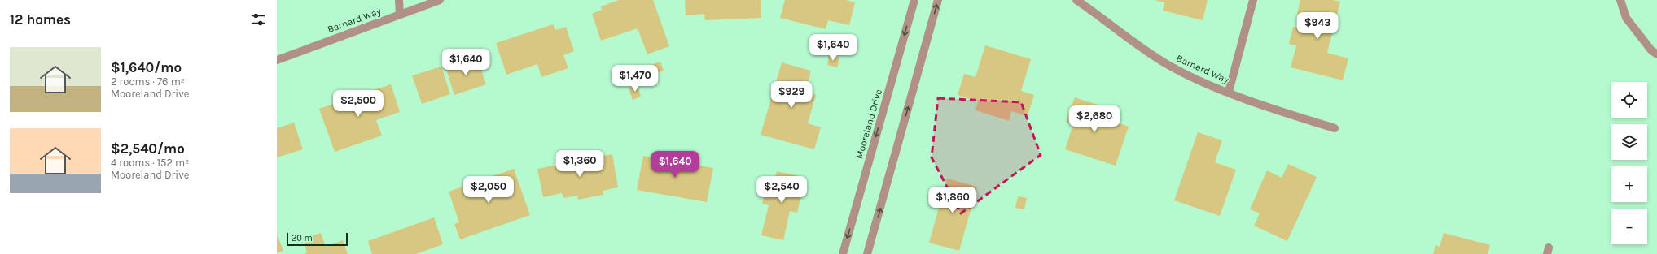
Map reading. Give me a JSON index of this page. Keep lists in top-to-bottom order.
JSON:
{
  "streets": {
    "street": ["Barnard Way", "Mooreland Drive"]
  },
  "scale_bar": "20 m",
  "page": {
    "heading": "12 homes",
    "price": [
      "$943",
      "$1,640",
      "$1,640",
      "$1,470",
      "$929",
      "$2,500",
      "$2,680",
      "$1,360",
      "$1,640",
      "$2,050",
      "$2,540",
      "$1,860"
    ],
    "list": [
      {
        "name": "$1,640/mo",
        "note": "2 rooms · 76 m² · Mooreland Drive"
      },
      {
        "name": "$2,540/mo",
        "note": "4 rooms · 152 m² · Mooreland Drive"
      }
    ],
    "map_buttons": ["+", "−"],
    "scale": "20 m"
  }
}
